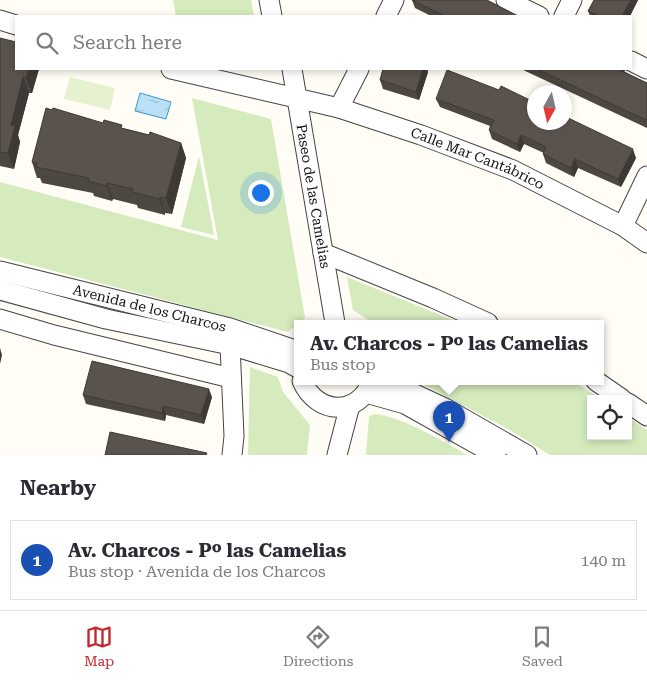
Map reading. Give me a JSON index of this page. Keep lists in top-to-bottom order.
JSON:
{
  "streets": {
    "street": ["Calle Mar Cantábrico", "Paseo de las Camelias", "Avenida de los Charcos"]
  },
  "crossings": [
    ["Calle Mar Cantábrico", "Paseo de las Camelias"]
  ],
  "north": "bottom",
  "page": {
    "search": "Search here",
    "popup": ["Av. Charcos - Pº las Camelias", "Bus stop"],
    "pins": "1",
    "heading": "Nearby",
    "list": [
      {
        "mark": "1",
        "name": "Av. Charcos - Pº las Camelias",
        "note": "Bus stop · Avenida de los Charcos",
        "value": "140 m"
      }
    ],
    "nav": ["Map", "Directions", "Saved"]
  }
}
